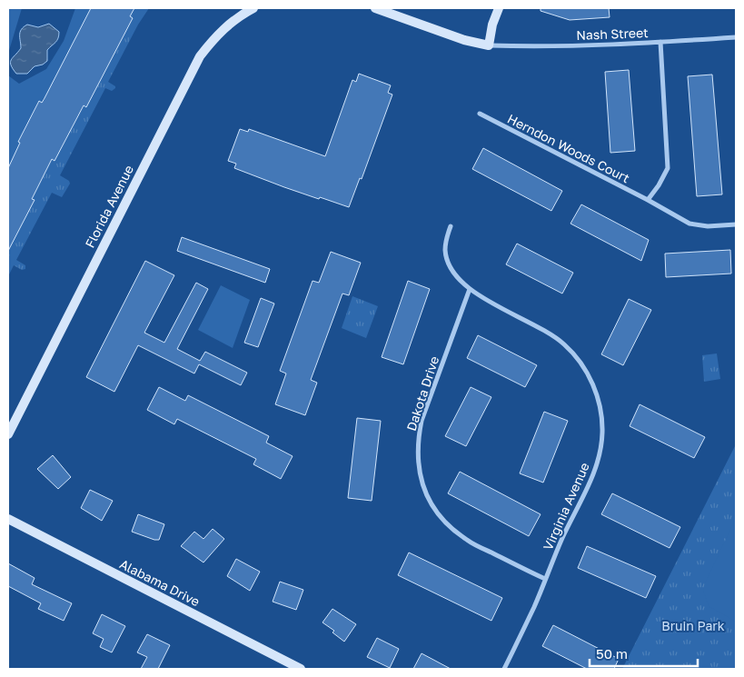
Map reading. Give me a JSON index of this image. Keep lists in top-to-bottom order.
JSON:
{
  "streets": {
    "street": [
      "Nash Street",
      "Herndon Woods Court",
      "Florida Avenue",
      "Dakota Drive",
      "Virginia Avenue",
      "Alabama Drive"
    ]
  },
  "crossings": [
    ["Dakota Drive", "Virginia Avenue"]
  ],
  "parks": ["Bruin Park"],
  "scale_bar": "50 m"
}
